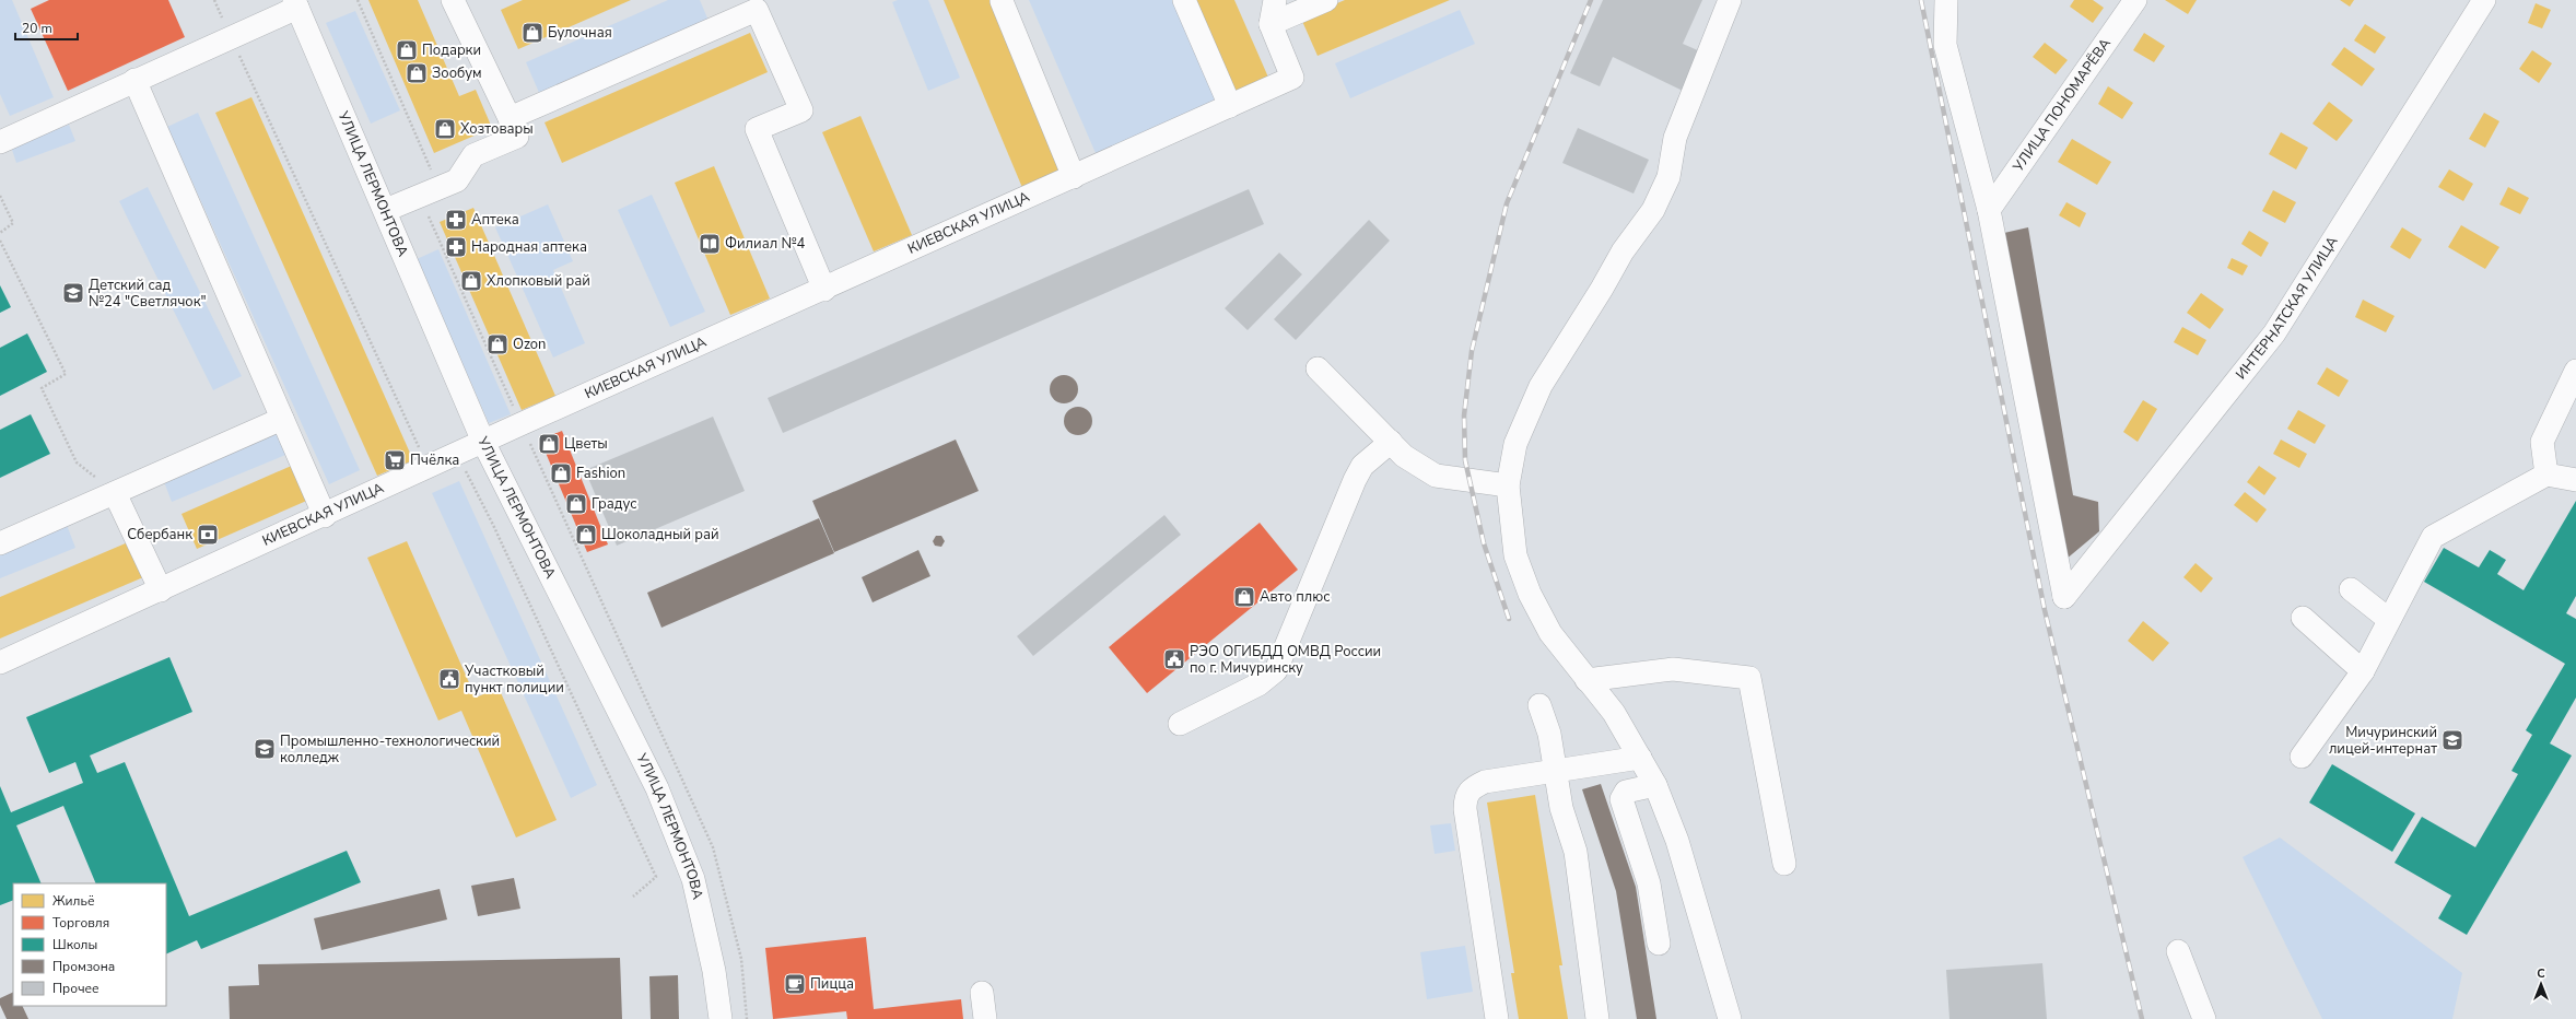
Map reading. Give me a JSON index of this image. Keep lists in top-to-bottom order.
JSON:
{
  "streets": {
    "street": [
      "УЛИЦА ПОНОМАРЁВА",
      "УЛИЦА ЛЕРМОНТОВА",
      "КИЕВСКАЯ УЛИЦА",
      "ИНТЕРНАТСКАЯ УЛИЦА"
    ]
  },
  "crossings": [
    ["УЛИЦА ПОНОМАРЁВА", "ИНТЕРНАТСКАЯ УЛИЦА"],
    ["УЛИЦА ЛЕРМОНТОВА", "КИЕВСКАЯ УЛИЦА"]
  ],
  "places": {
    "shop": [
      "Булочная",
      "Подарки",
      "Зообум",
      "Хозтовары",
      "Хлопковый рай",
      "Ozon",
      "Цветы",
      "Fashion",
      "Градус",
      "Шоколадный рай",
      "Авто плюс"
    ],
    "pharmacy": ["Аптека", "Народная аптека"],
    "library": ["Филиал №4"],
    "school or university": ["Детский сад №24 \"Светлячок\"", "Мичуринский лицей-интернат", "Промышленно-технологический колледж"],
    "supermarket": ["Пчёлка"],
    "bank": ["Сбербанк"],
    "public building": ["РЭО ОГИБДД ОМВД России по г. Мичуринску", "Участковый пункт полиции"],
    "cafe": ["Пицца"]
  },
  "legend": [
    "Жильё",
    "Торговля",
    "Школы",
    "Промзона",
    "Прочее"
  ],
  "scale_bar": "20 m",
  "north": "top"
}
